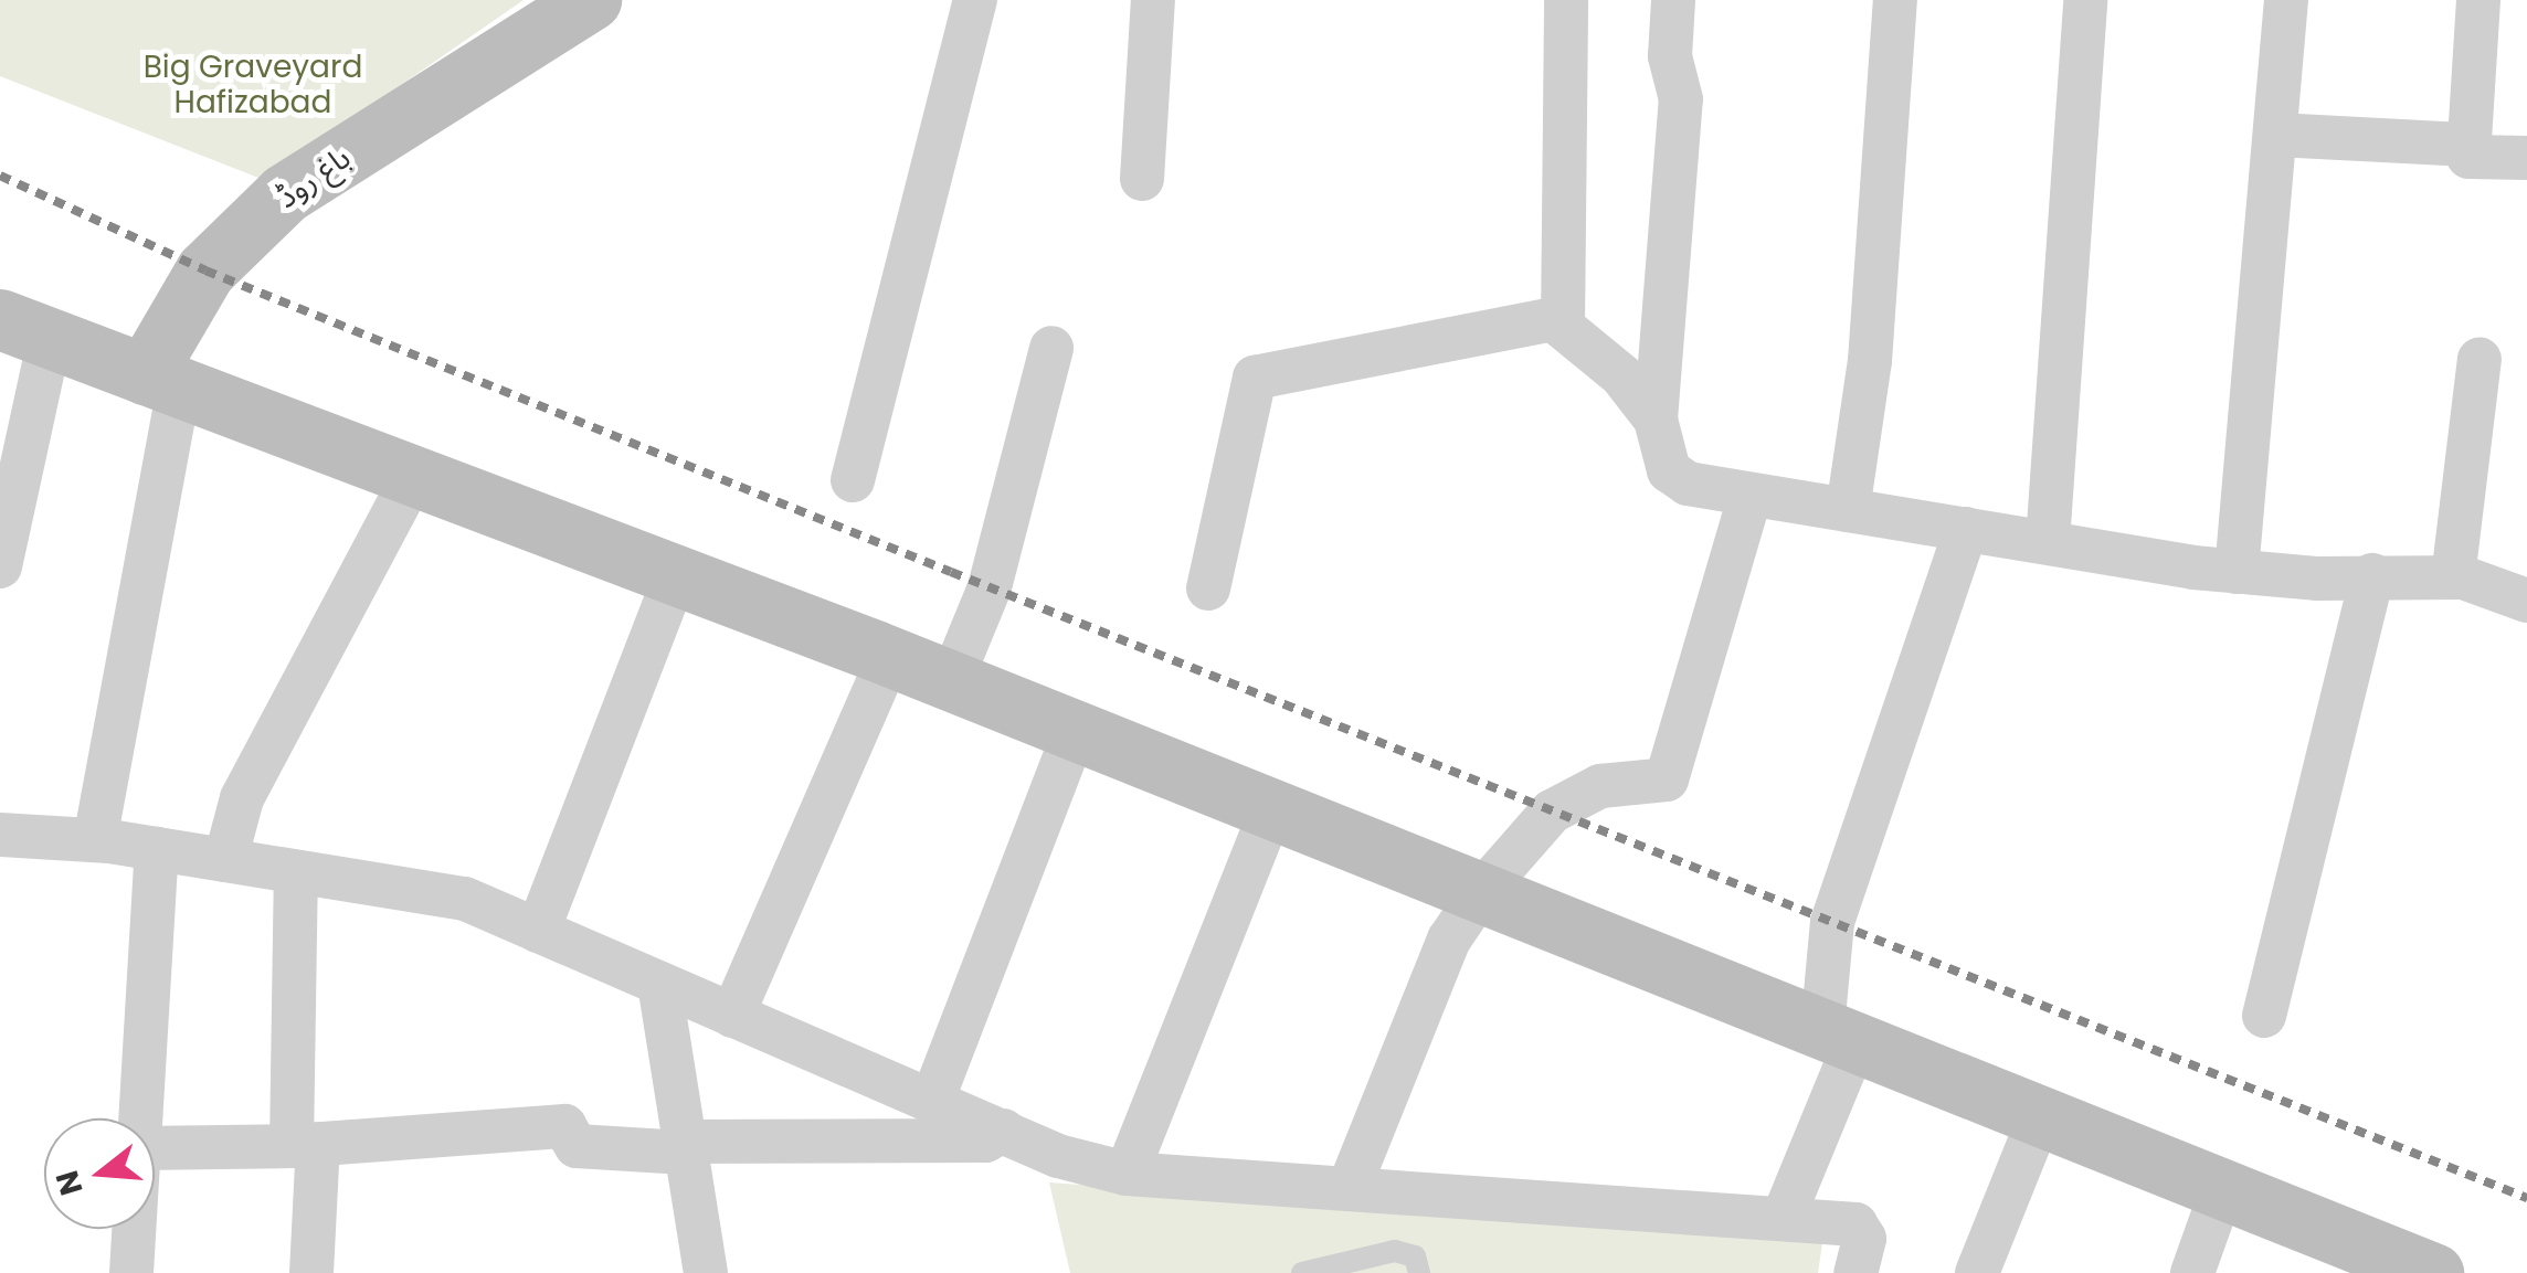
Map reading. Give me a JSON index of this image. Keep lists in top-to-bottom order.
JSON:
{
  "streets": {
    "street": ["باغ روڈ"]
  },
  "parks": ["Big Graveyard Hafizabad"],
  "north": "left"
}
